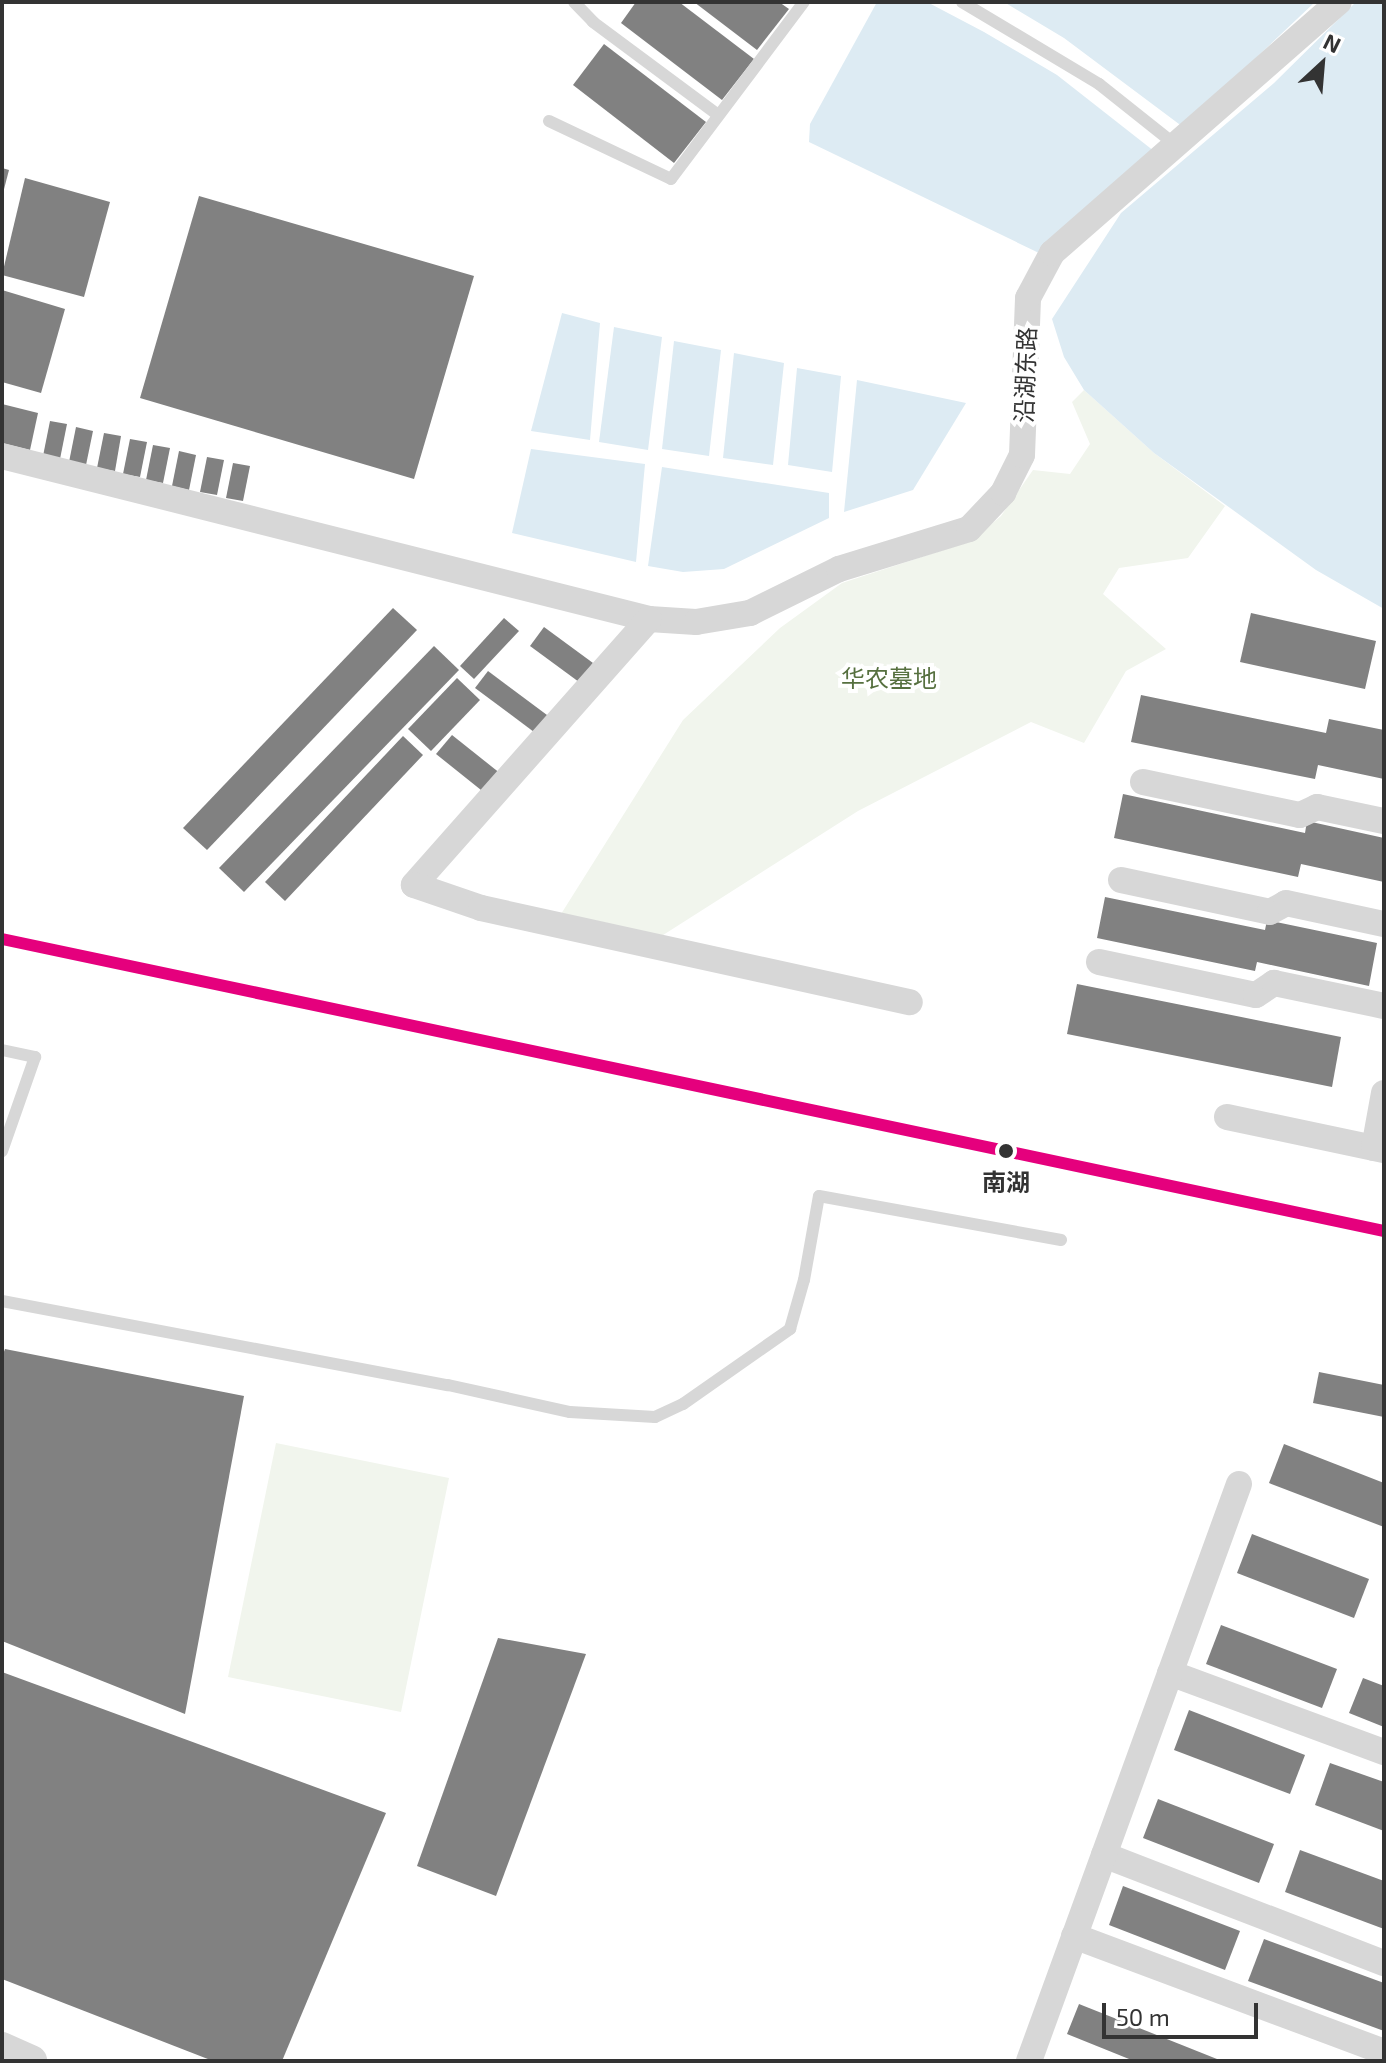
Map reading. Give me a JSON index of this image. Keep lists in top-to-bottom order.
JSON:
{
  "streets": {
    "street": ["沿湖东路"]
  },
  "parks": ["华农墓地"],
  "places": ["南湖"],
  "scale_bar": "50 m",
  "north": "top right"
}
